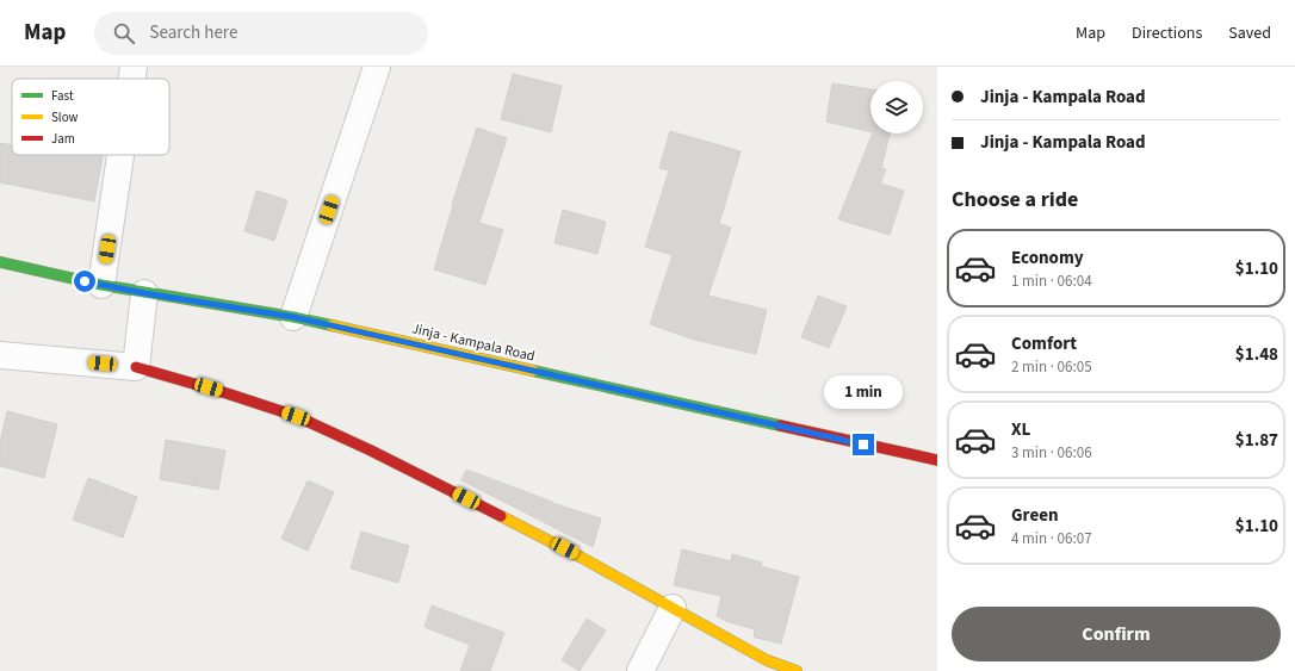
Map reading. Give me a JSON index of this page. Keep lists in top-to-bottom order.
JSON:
{
  "streets": {
    "main road": ["Jinja - Kampala Road"]
  },
  "legend": ["Fast", "Slow", "Jam"],
  "page": {
    "header": "Map",
    "search": "Search here",
    "nav": ["Map", "Directions", "Saved"],
    "banner": ["Jinja - Kampala Road", "Jinja - Kampala Road"],
    "heading": "Choose a ride",
    "list": [
      {
        "name": "Economy",
        "note": "1 min · 06:04",
        "value": "$1.10"
      },
      {
        "name": "Comfort",
        "note": "2 min · 06:05",
        "value": "$1.48"
      },
      {
        "name": "XL",
        "note": "3 min · 06:06",
        "value": "$1.87"
      },
      {
        "name": "Green",
        "note": "4 min · 06:07",
        "value": "$1.10"
      }
    ],
    "bubble": "1 min",
    "buttons": "Confirm"
  }
}
